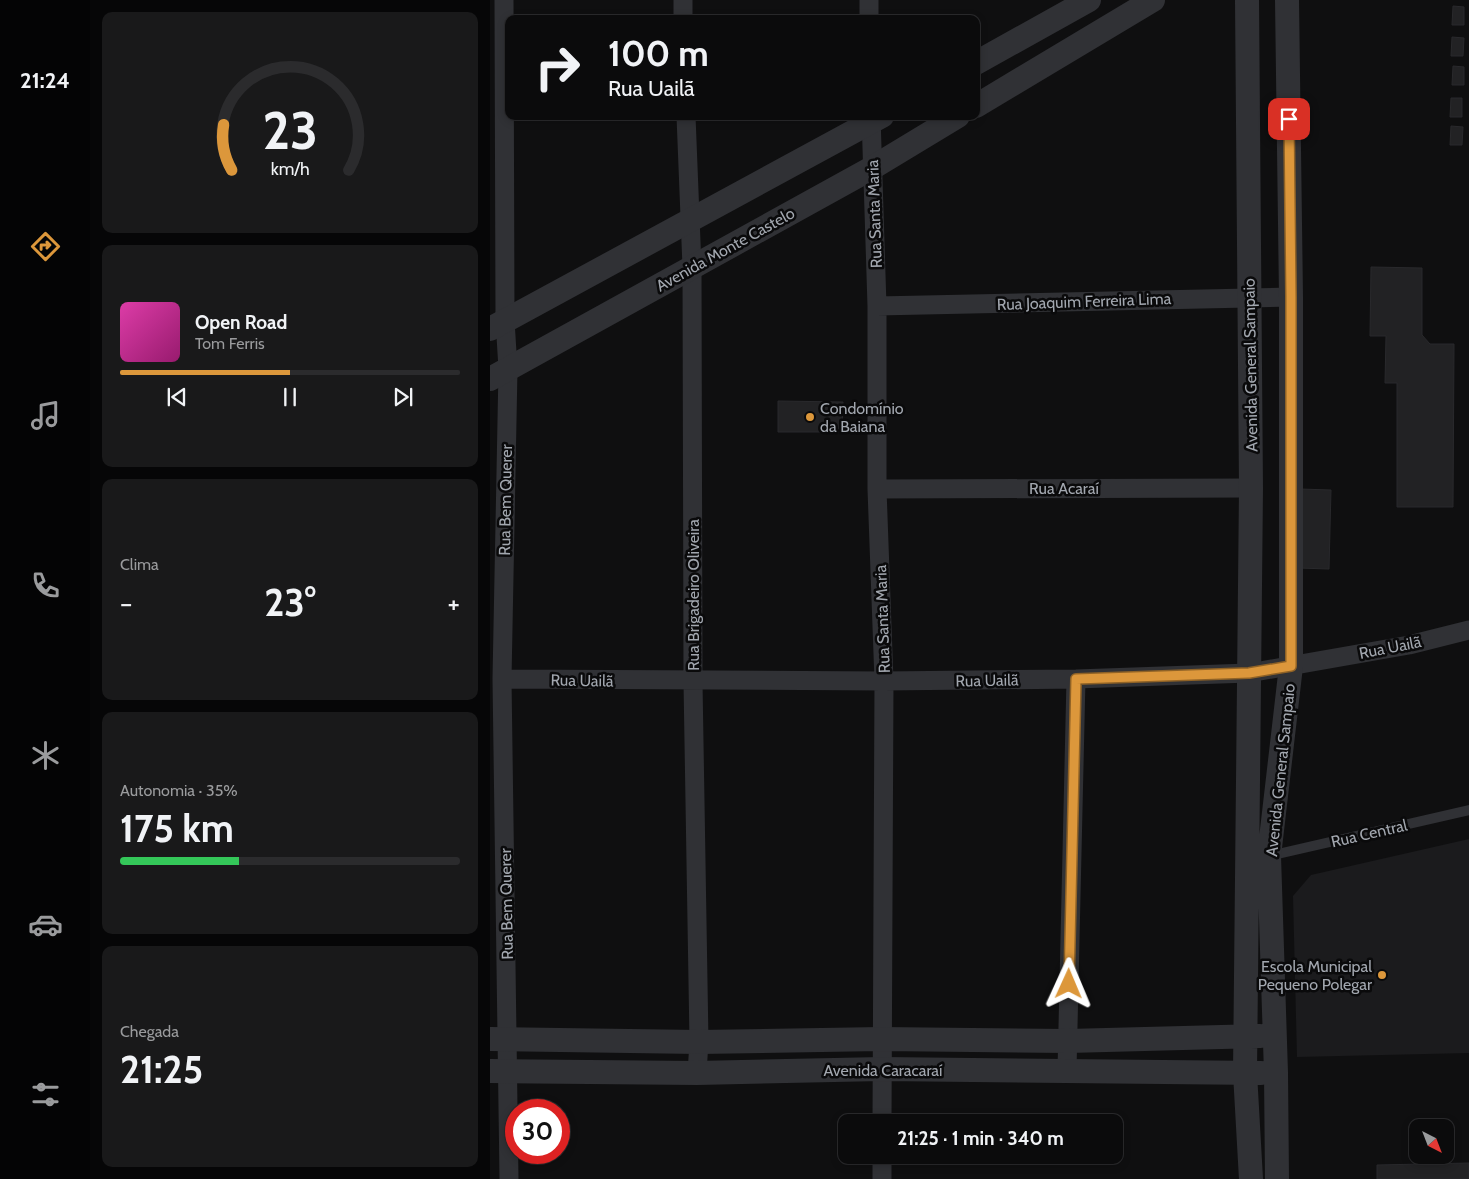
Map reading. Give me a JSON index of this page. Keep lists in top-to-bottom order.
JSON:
{
  "streets": {
    "street": [
      "Rua Santa Maria",
      "Avenida Monte Castelo",
      "Rua Joaquim Ferreira Lima",
      "Avenida General Sampaio",
      "Rua Acaraí",
      "Rua Bem Querer",
      "Rua Brigadeiro Oliveira",
      "Rua Uailã",
      "Avenida Caracaraí"
    ],
    "lane": ["Rua Central"]
  },
  "crossings": [
    ["Rua Santa Maria", "Avenida Monte Castelo"],
    ["Rua Santa Maria", "Rua Joaquim Ferreira Lima"],
    ["Rua Santa Maria", "Rua Acaraí"],
    ["Rua Santa Maria", "Rua Uailã"],
    ["Rua Santa Maria", "Avenida Caracaraí"],
    ["Avenida Monte Castelo", "Rua Bem Querer"],
    ["Avenida Monte Castelo", "Rua Brigadeiro Oliveira"],
    ["Rua Joaquim Ferreira Lima", "Avenida General Sampaio"],
    ["Avenida General Sampaio", "Rua Acaraí"],
    ["Avenida General Sampaio", "Rua Uailã"],
    ["Avenida General Sampaio", "Rua Central"],
    ["Avenida General Sampaio", "Avenida Caracaraí"],
    ["Rua Bem Querer", "Rua Uailã"],
    ["Rua Bem Querer", "Avenida Caracaraí"],
    ["Rua Brigadeiro Oliveira", "Rua Uailã"],
    ["Rua Brigadeiro Oliveira", "Avenida Caracaraí"]
  ],
  "places": ["Condomínio da Baiana", "Escola Municipal Pequeno Polegar"],
  "north": "bottom right",
  "page": {
    "tabs": "21:24",
    "turn": ["100 m", "Rua Uailã"],
    "song": ["Open Road", "Tom Ferris"],
    "tile": [
      "Clima",
      ["Autonomia · 35%", "175 km"],
      ["Chegada", "21:25"]
    ],
    "heat": ["−", "23°", "+"],
    "limit": "30",
    "trip": "21:25 · 1 min · 340 m",
    "gauge": ["23", "km/h"]
  }
}
